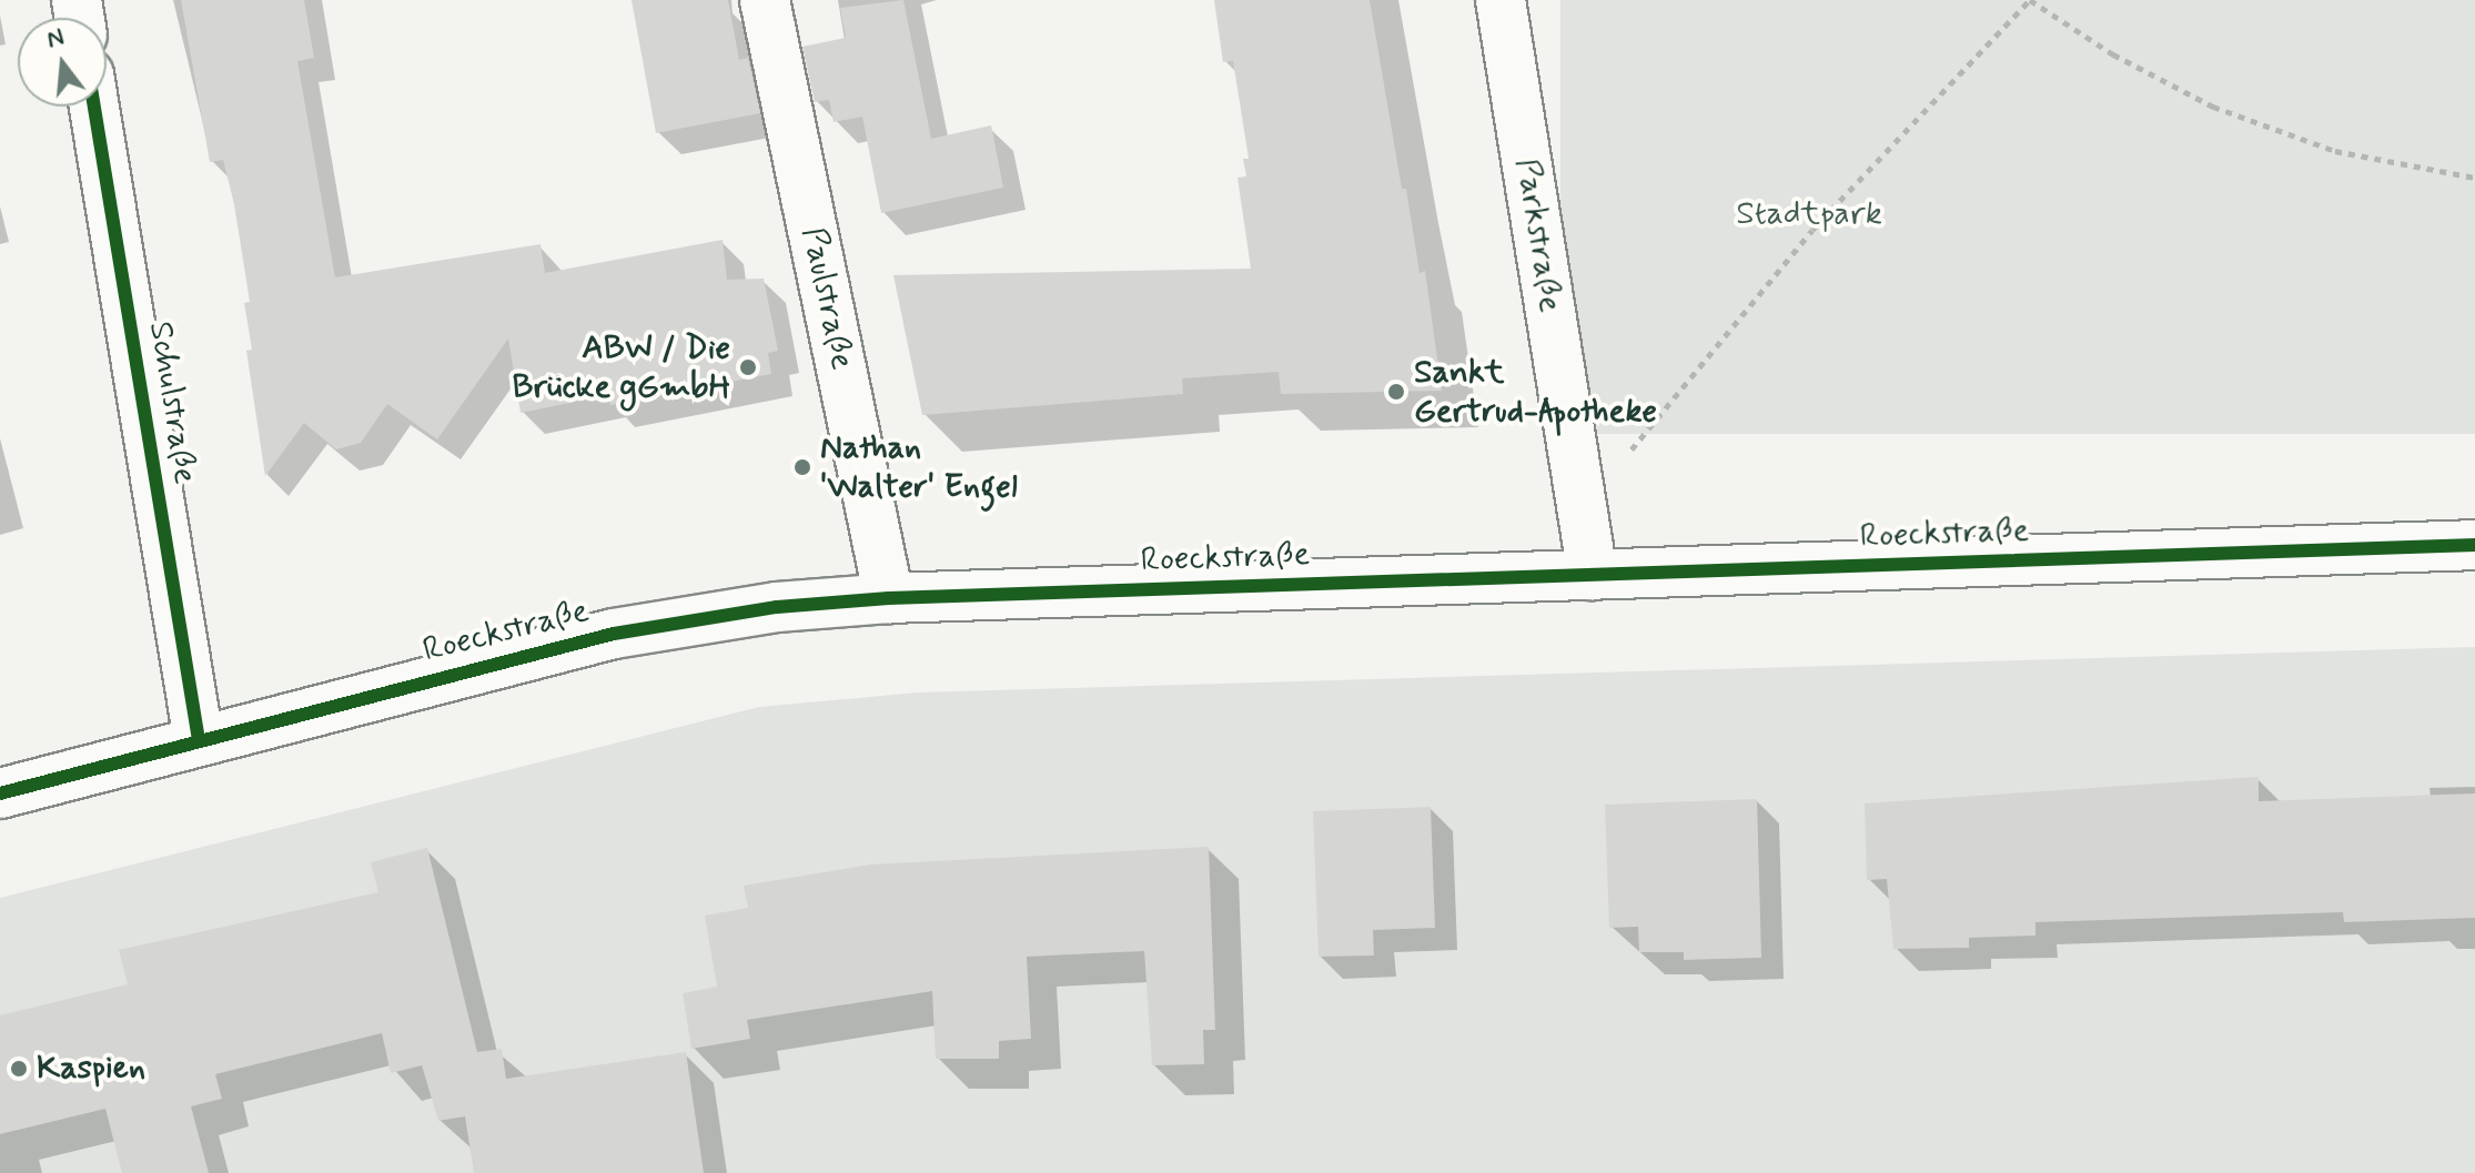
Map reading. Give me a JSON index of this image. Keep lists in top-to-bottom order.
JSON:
{
  "streets": {
    "main road": [
      "Parkstraße",
      "Paulstraße",
      "Schulstraße",
      "Roeckstraße"
    ]
  },
  "crossings": [
    ["Parkstraße", "Roeckstraße"],
    ["Paulstraße", "Roeckstraße"],
    ["Schulstraße", "Roeckstraße"]
  ],
  "parks": ["Stadtpark"],
  "places": [
    "ABW / Die Brücke gGmbH",
    "Sankt Gertrud-Apotheke",
    "Nathan 'Walter' Engel",
    "Kaspien"
  ],
  "north": "top"
}
